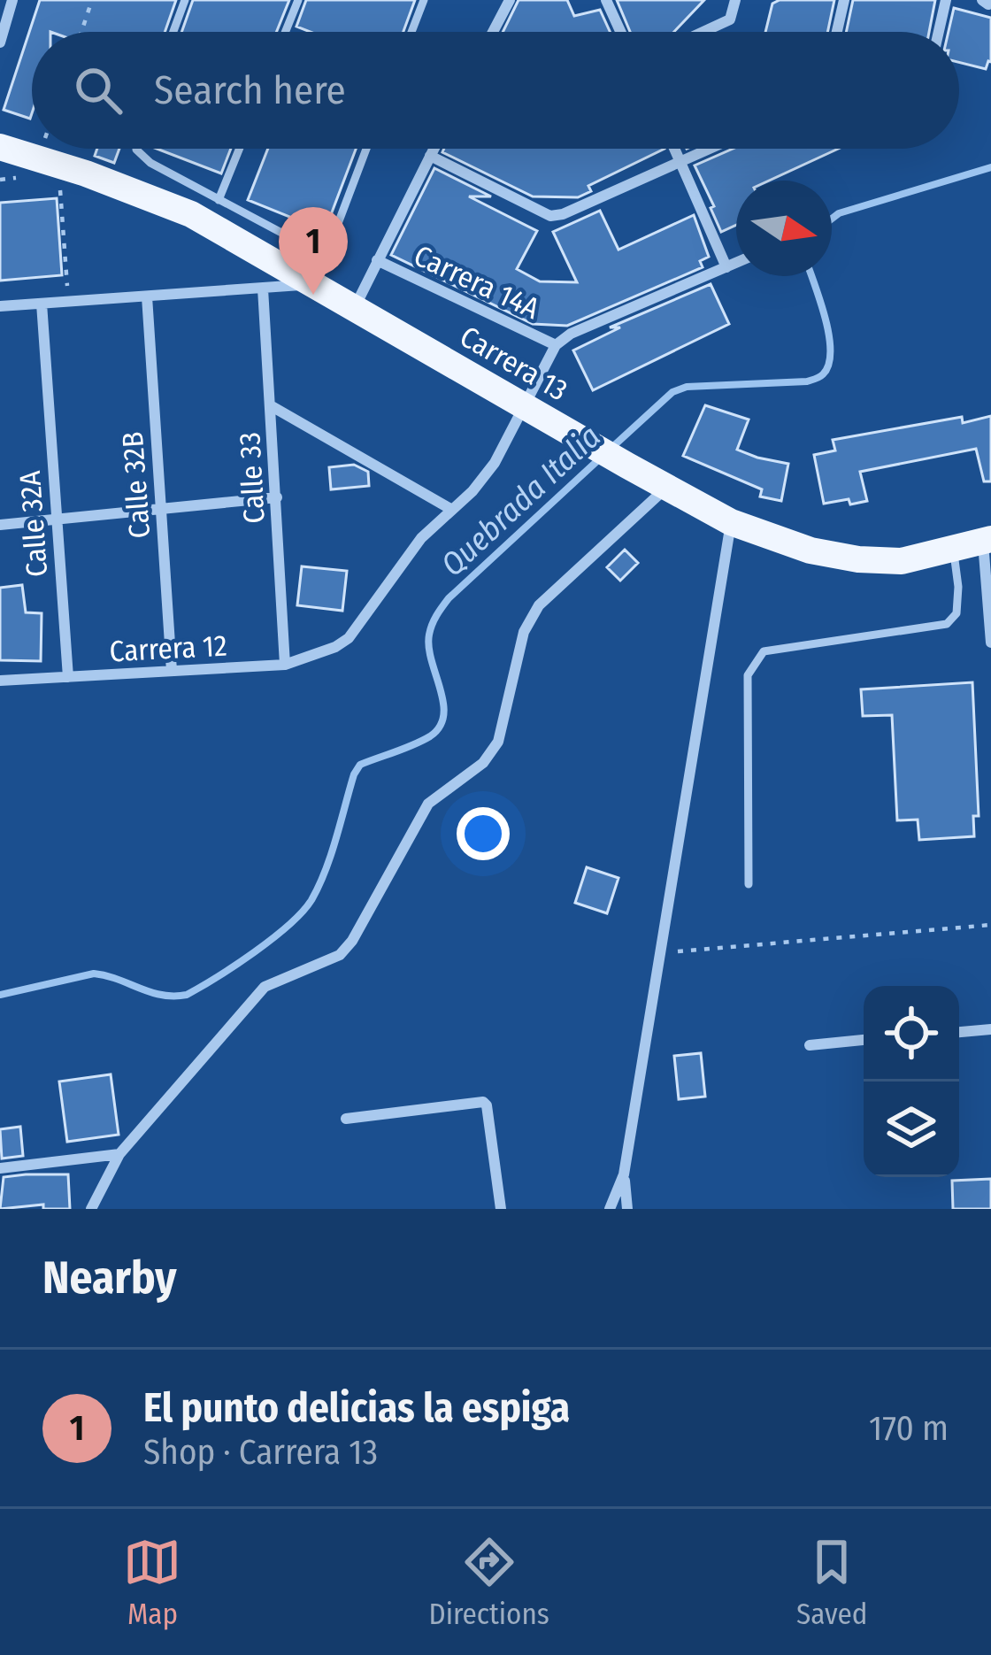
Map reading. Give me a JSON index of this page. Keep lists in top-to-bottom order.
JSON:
{
  "streets": {
    "main road": ["Carrera 13"],
    "street": [
      "Carrera 14A",
      "Calle 33",
      "Calle 32B",
      "Calle 32A",
      "Carrera 12"
    ]
  },
  "crossings": [
    ["Calle 33", "Carrera 12"],
    ["Calle 32B", "Carrera 12"],
    ["Calle 32A", "Carrera 12"]
  ],
  "water": ["Quebrada Italia"],
  "north": "right",
  "page": {
    "search": "Search here",
    "pins": "1",
    "heading": "Nearby",
    "list": [
      {
        "mark": "1",
        "name": "El punto delicias la espiga",
        "note": "Shop · Carrera 13",
        "value": "170 m"
      }
    ],
    "nav": ["Map", "Directions", "Saved"]
  }
}
